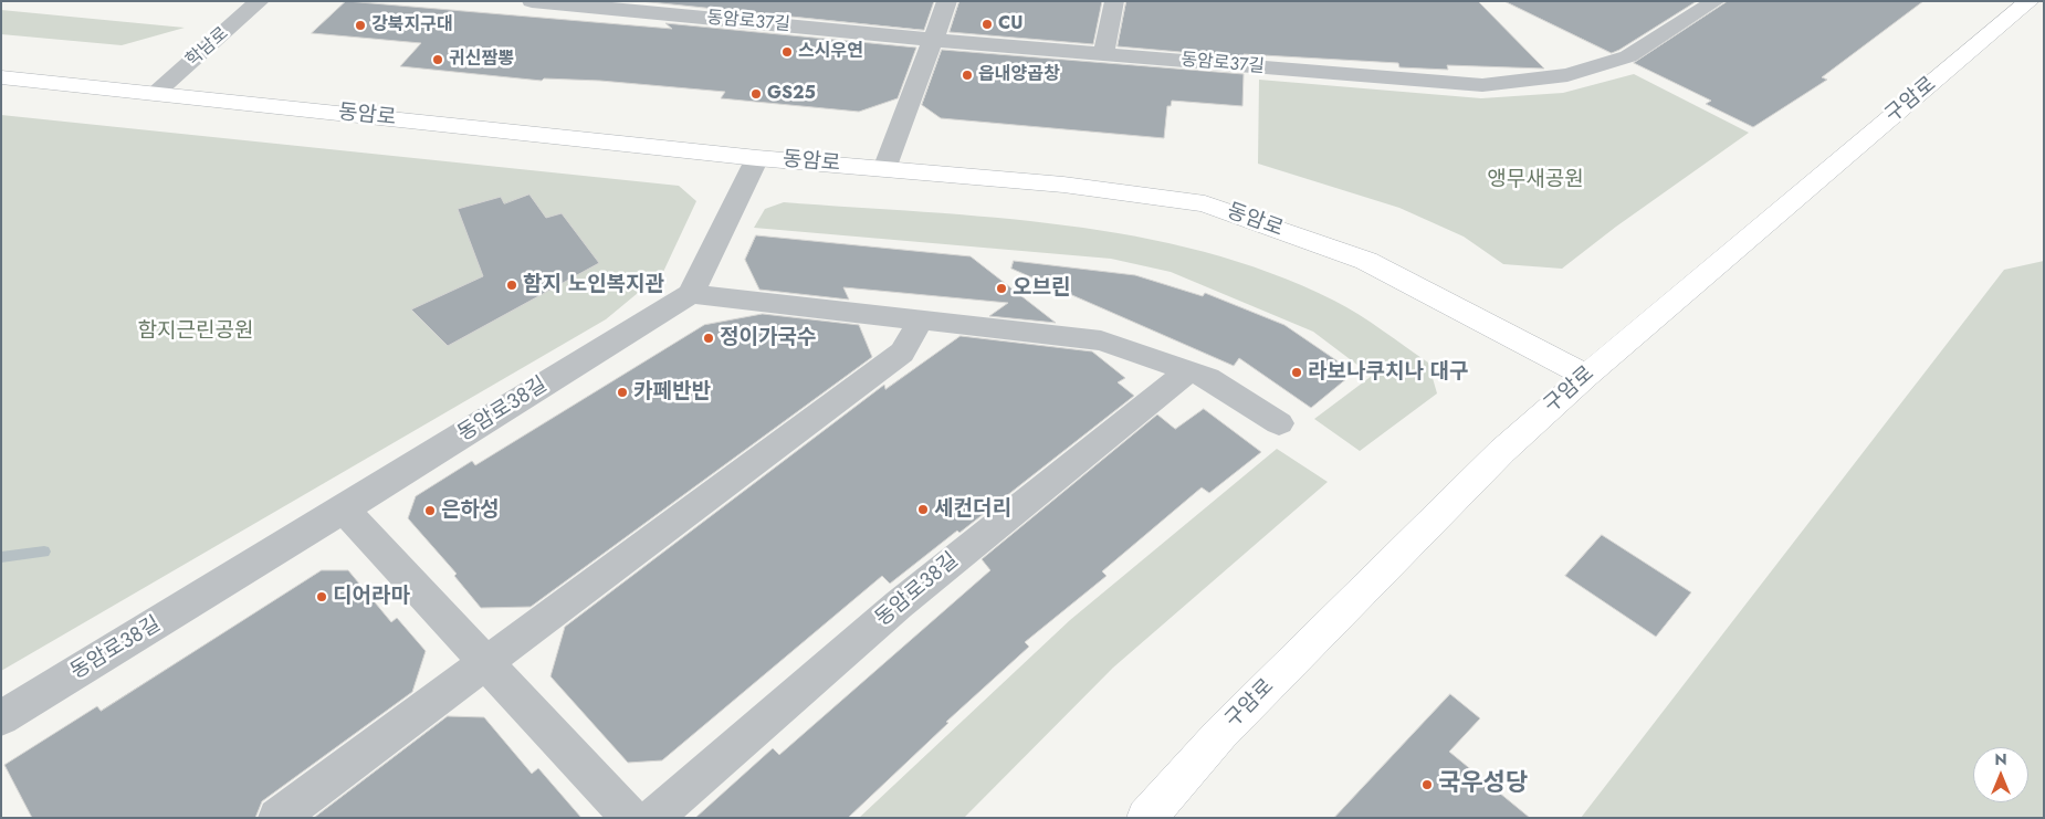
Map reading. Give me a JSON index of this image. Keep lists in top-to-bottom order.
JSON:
{
  "streets": {
    "main road": ["구암로", "동암로"],
    "street": ["동암로37길", "학남로", "동암로38길"]
  },
  "crossings": [
    ["학남로", "동암로"],
    ["구암로", "동암로"]
  ],
  "parks": ["앵무새공원", "함지근린공원"],
  "places": [
    "CU",
    "강북지구대",
    "스시우연",
    "귀신짬뽕",
    "읍내양곱창",
    "GS25",
    "함지 노인복지관",
    "오브린",
    "정이가국수",
    "라보나쿠치나 대구",
    "카페반반",
    "세컨더리",
    "은하성",
    "디어라마",
    "국우성당"
  ],
  "north": "top"
}
